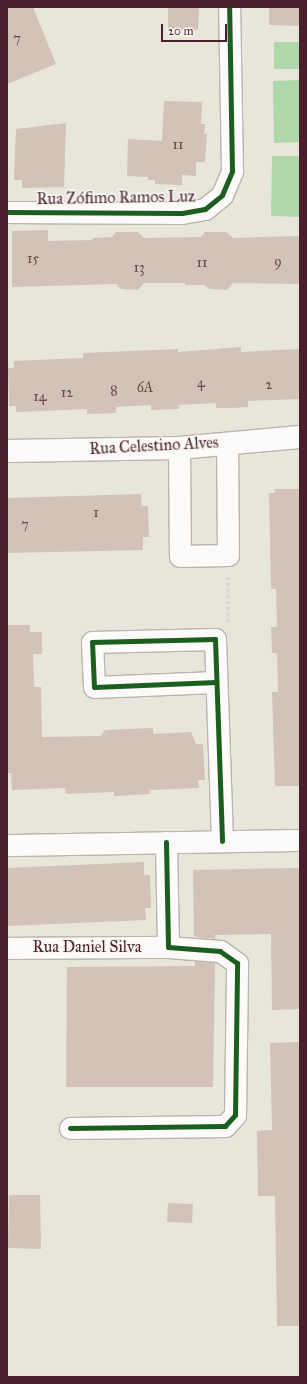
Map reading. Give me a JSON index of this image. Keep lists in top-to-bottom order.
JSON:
{
  "streets": {
    "street": ["Rua Zófimo Ramos Luz", "Rua Celestino Alves", "Rua Daniel Silva"]
  },
  "house_numbers": [
    "7",
    "11",
    "15",
    "9",
    "11",
    "13",
    "4",
    "2",
    "6A",
    "8",
    "12",
    "14",
    "1",
    "7"
  ],
  "scale_bar": "20 m"
}
